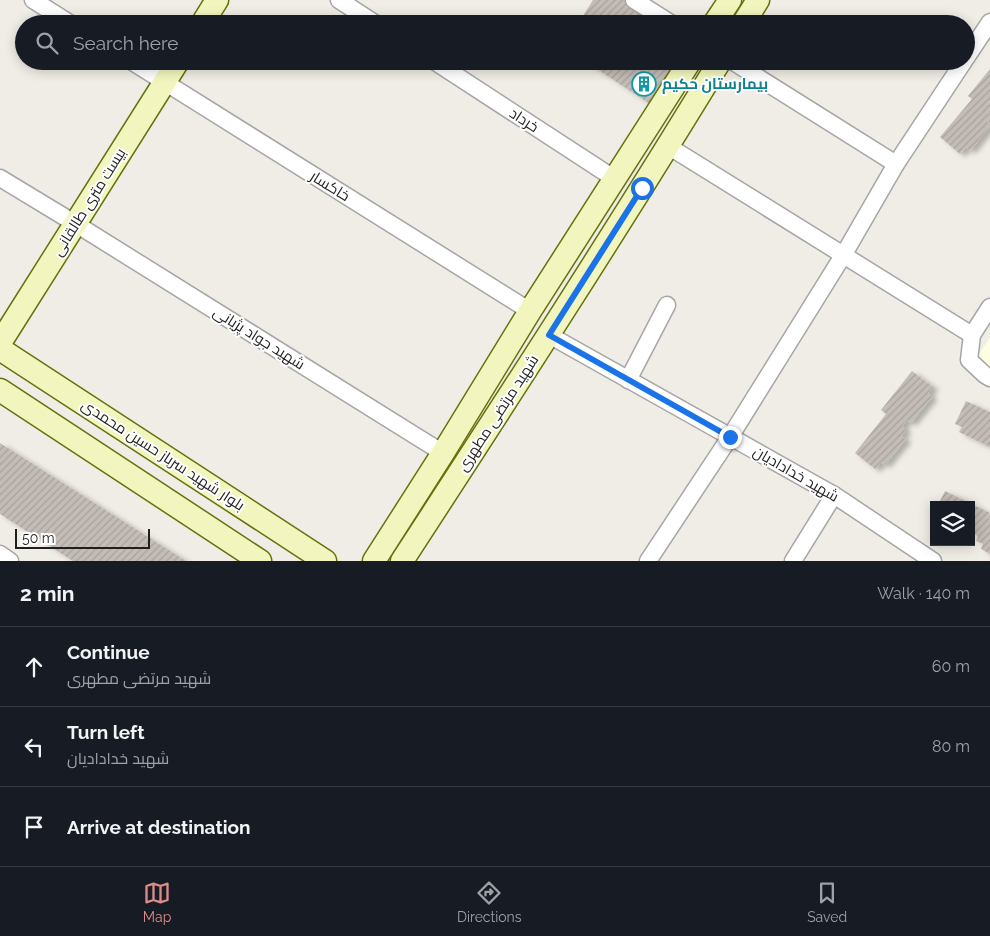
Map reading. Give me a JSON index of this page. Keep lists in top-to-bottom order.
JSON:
{
  "streets": {
    "street": [
      "خرداد",
      "خاکسار",
      "بیست متری طالقانی",
      "شهید جواد پژیانی",
      "شهید مرتضی مطهری",
      "بلوار شهید سرباز حسین محمدی",
      "شهید خدادادیان"
    ]
  },
  "crossings": [
    ["خرداد", "شهید مرتضی مطهری"],
    ["خاکسار", "بیست متری طالقانی"],
    ["خاکسار", "شهید مرتضی مطهری"],
    ["بیست متری طالقانی", "شهید جواد پژیانی"],
    ["شهید جواد پژیانی", "شهید مرتضی مطهری"],
    ["شهید مرتضی مطهری", "شهید خدادادیان"]
  ],
  "places": {
    "building": ["بیمارستان حکیم"]
  },
  "scale_bar": "50 m",
  "page": {
    "search": "Search here",
    "scale": "50 m",
    "heading": ["2 min", "Walk · 140 m"],
    "list": [
      ["Continue", "شهید مرتضی مطهری", "60 m"],
      ["Turn left", "شهید خدادادیان", "80 m"],
      "Arrive at destination"
    ],
    "nav": ["Map", "Directions", "Saved"]
  }
}
